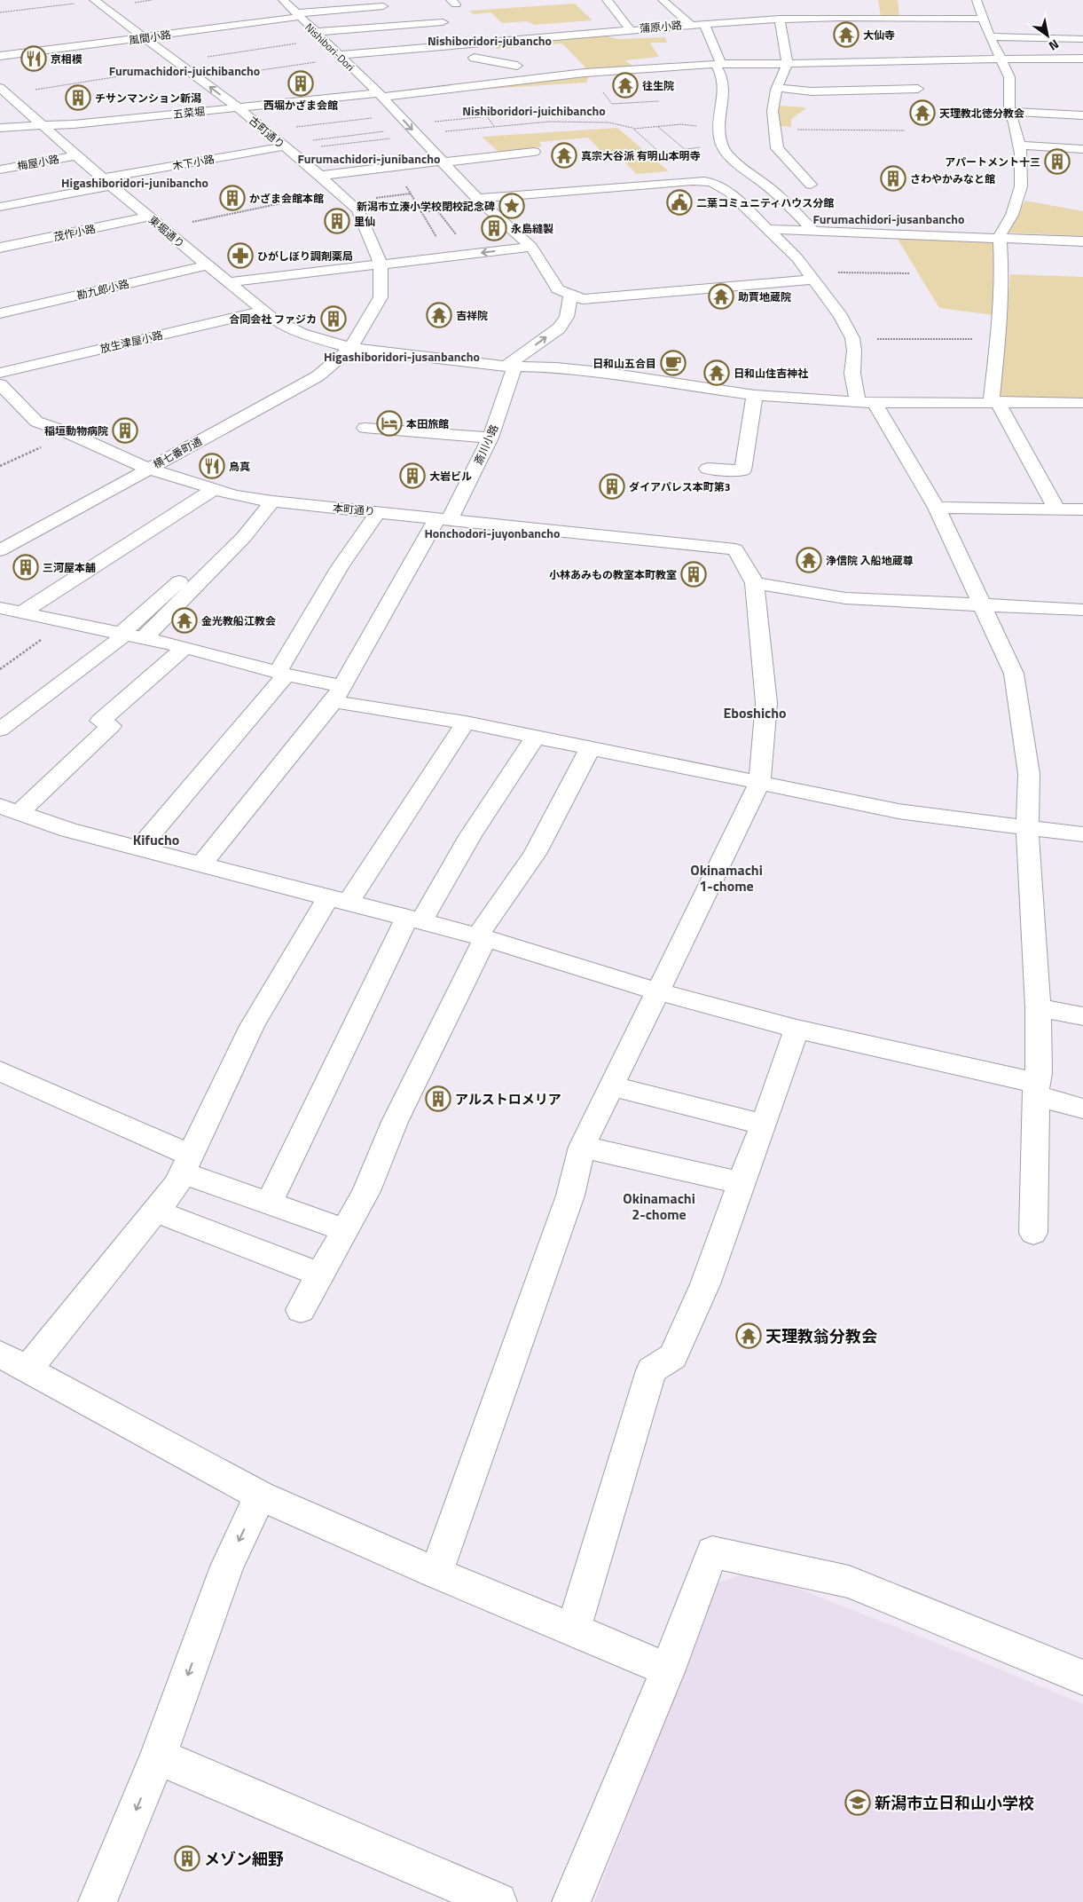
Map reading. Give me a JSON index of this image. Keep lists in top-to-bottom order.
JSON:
{
  "streets": {
    "street": [
      "蒲原小路",
      "風間小路",
      "Nishibori-Dori",
      "五菜堀",
      "古町通り",
      "梅屋小路",
      "木下小路",
      "東堀通り",
      "茂作小路",
      "勘九郎小路",
      "放生津屋小路",
      "斎川小路",
      "横七番町通",
      "本町通り"
    ]
  },
  "crossings": [
    ["蒲原小路", "Nishibori-Dori"],
    ["風間小路", "Nishibori-Dori"],
    ["風間小路", "古町通り"],
    ["Nishibori-Dori", "五菜堀"],
    ["五菜堀", "古町通り"],
    ["五菜堀", "東堀通り"],
    ["古町通り", "木下小路"],
    ["古町通り", "東堀通り"],
    ["古町通り", "横七番町通"],
    ["梅屋小路", "東堀通り"],
    ["木下小路", "東堀通り"],
    ["東堀通り", "茂作小路"],
    ["東堀通り", "勘九郎小路"],
    ["東堀通り", "放生津屋小路"],
    ["東堀通り", "斎川小路"],
    ["東堀通り", "横七番町通"],
    ["斎川小路", "本町通り"],
    ["横七番町通", "本町通り"]
  ],
  "districts": [
    "Nishiboridori-jubancho",
    "Furumachidori-juichibancho",
    "Nishiboridori-juichibancho",
    "Furumachidori-junibancho",
    "Higashiboridori-junibancho",
    "Furumachidori-jusanbancho",
    "Higashiboridori-jusanbancho",
    "Honchodori-juyonbancho",
    "Eboshicho",
    "Kifucho",
    "Okinamachi 1-chome",
    "Okinamachi 2-chome"
  ],
  "places": {
    "temple": [
      "大仙寺",
      "往生院",
      "天理教北徳分教会",
      "真宗大谷派 有明山本明寺",
      "助賈地蔵院",
      "吉祥院",
      "日和山住吉神社",
      "浄信院 入船地蔵尊",
      "金光教船江教会",
      "天理教翁分教会"
    ],
    "restaurant": ["京相模", "鳥真"],
    "building": [
      "西堀かざま会館",
      "チサンマンション新潟",
      "アパートメント十三",
      "さわやかみなと館",
      "かざま会館本館",
      "里仙",
      "永島縫製",
      "合同会社 ファジカ",
      "稲垣動物病院",
      "大岩ビル",
      "ダイアパレス本町第3",
      "三河屋本舗",
      "小林あみもの教室本町教室",
      "アルストロメリア",
      "メゾン細野"
    ],
    "public building": ["二葉コミュニティハウス分館"],
    "place": ["新潟市立湊小学校閉校記念碑"],
    "pharmacy": ["ひがしぼり調剤薬局"],
    "cafe": ["日和山五合目"],
    "hotel": ["本田旅館"],
    "school or university": ["新潟市立日和山小学校"]
  },
  "north": "bottom right"
}
